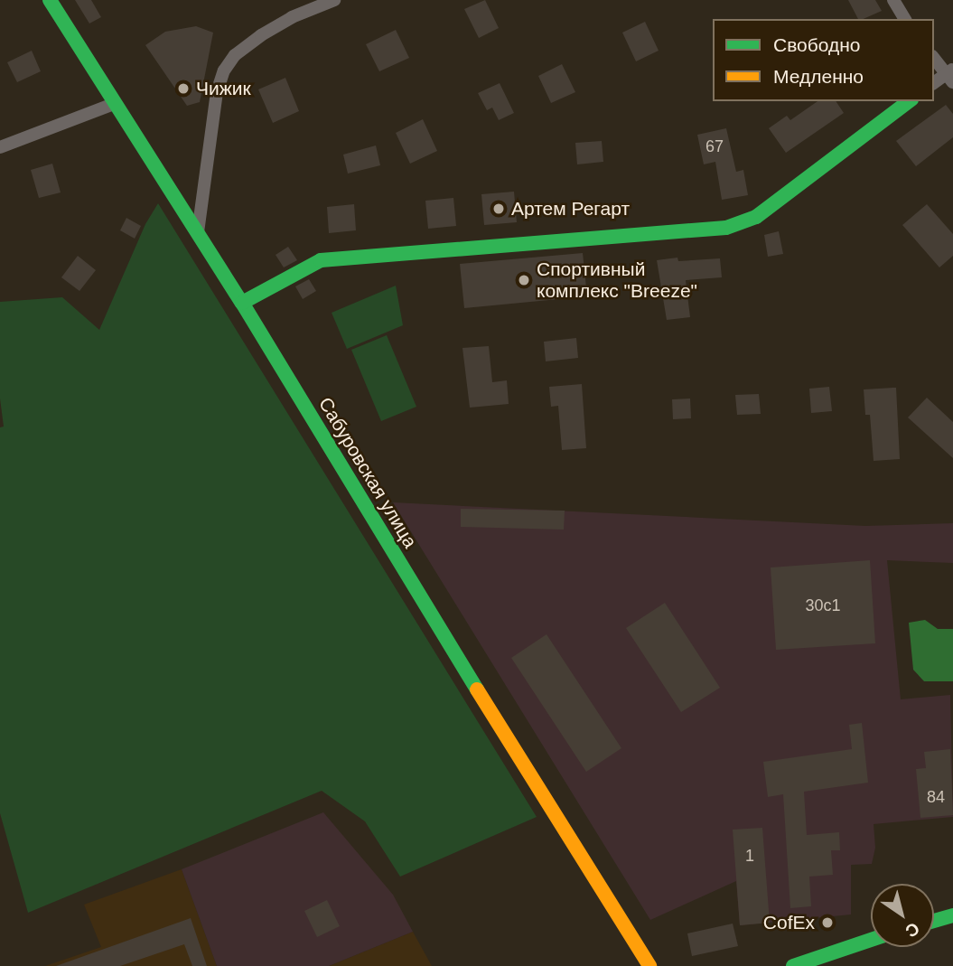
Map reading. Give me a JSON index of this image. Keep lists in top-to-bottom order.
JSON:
{
  "streets": {
    "street": ["Сабуровская улица"]
  },
  "places": [
    "Чижик",
    "Артем Регарт",
    "Спортивный комплекс \"Breeze\"",
    "CofEx"
  ],
  "house_numbers": [
    "67",
    "30с1",
    "84",
    "1"
  ],
  "legend": ["Свободно", "Медленно"],
  "north": "bottom right"
}
